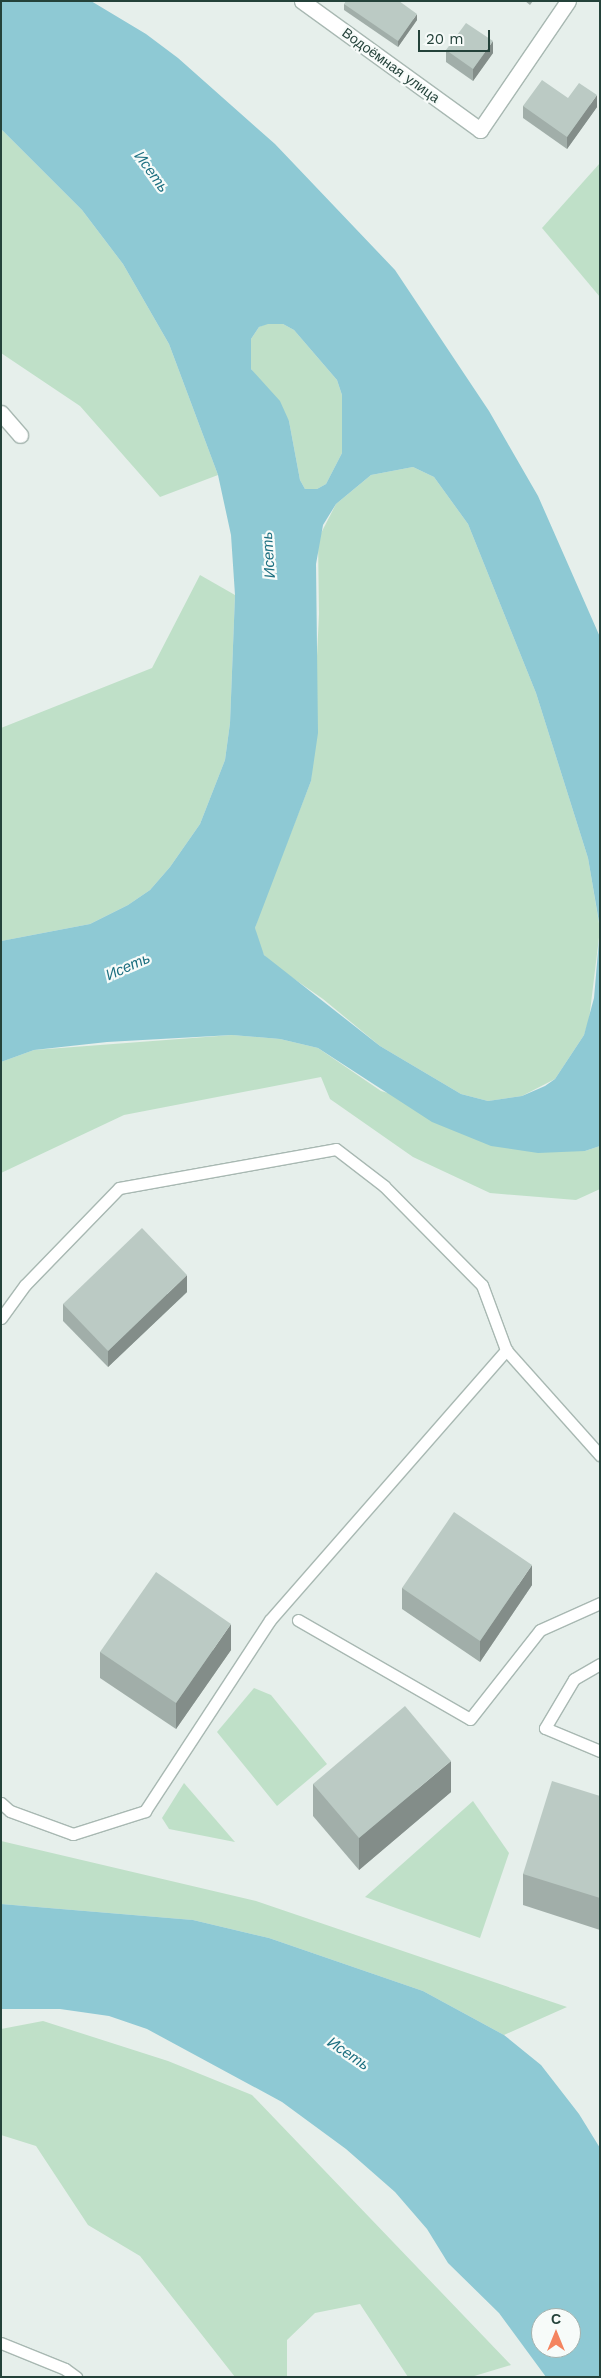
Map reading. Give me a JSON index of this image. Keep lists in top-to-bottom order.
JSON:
{
  "streets": {
    "street": ["Водоёмная улица"]
  },
  "water": ["Исеть"],
  "scale_bar": "20 m",
  "north": "top"
}
